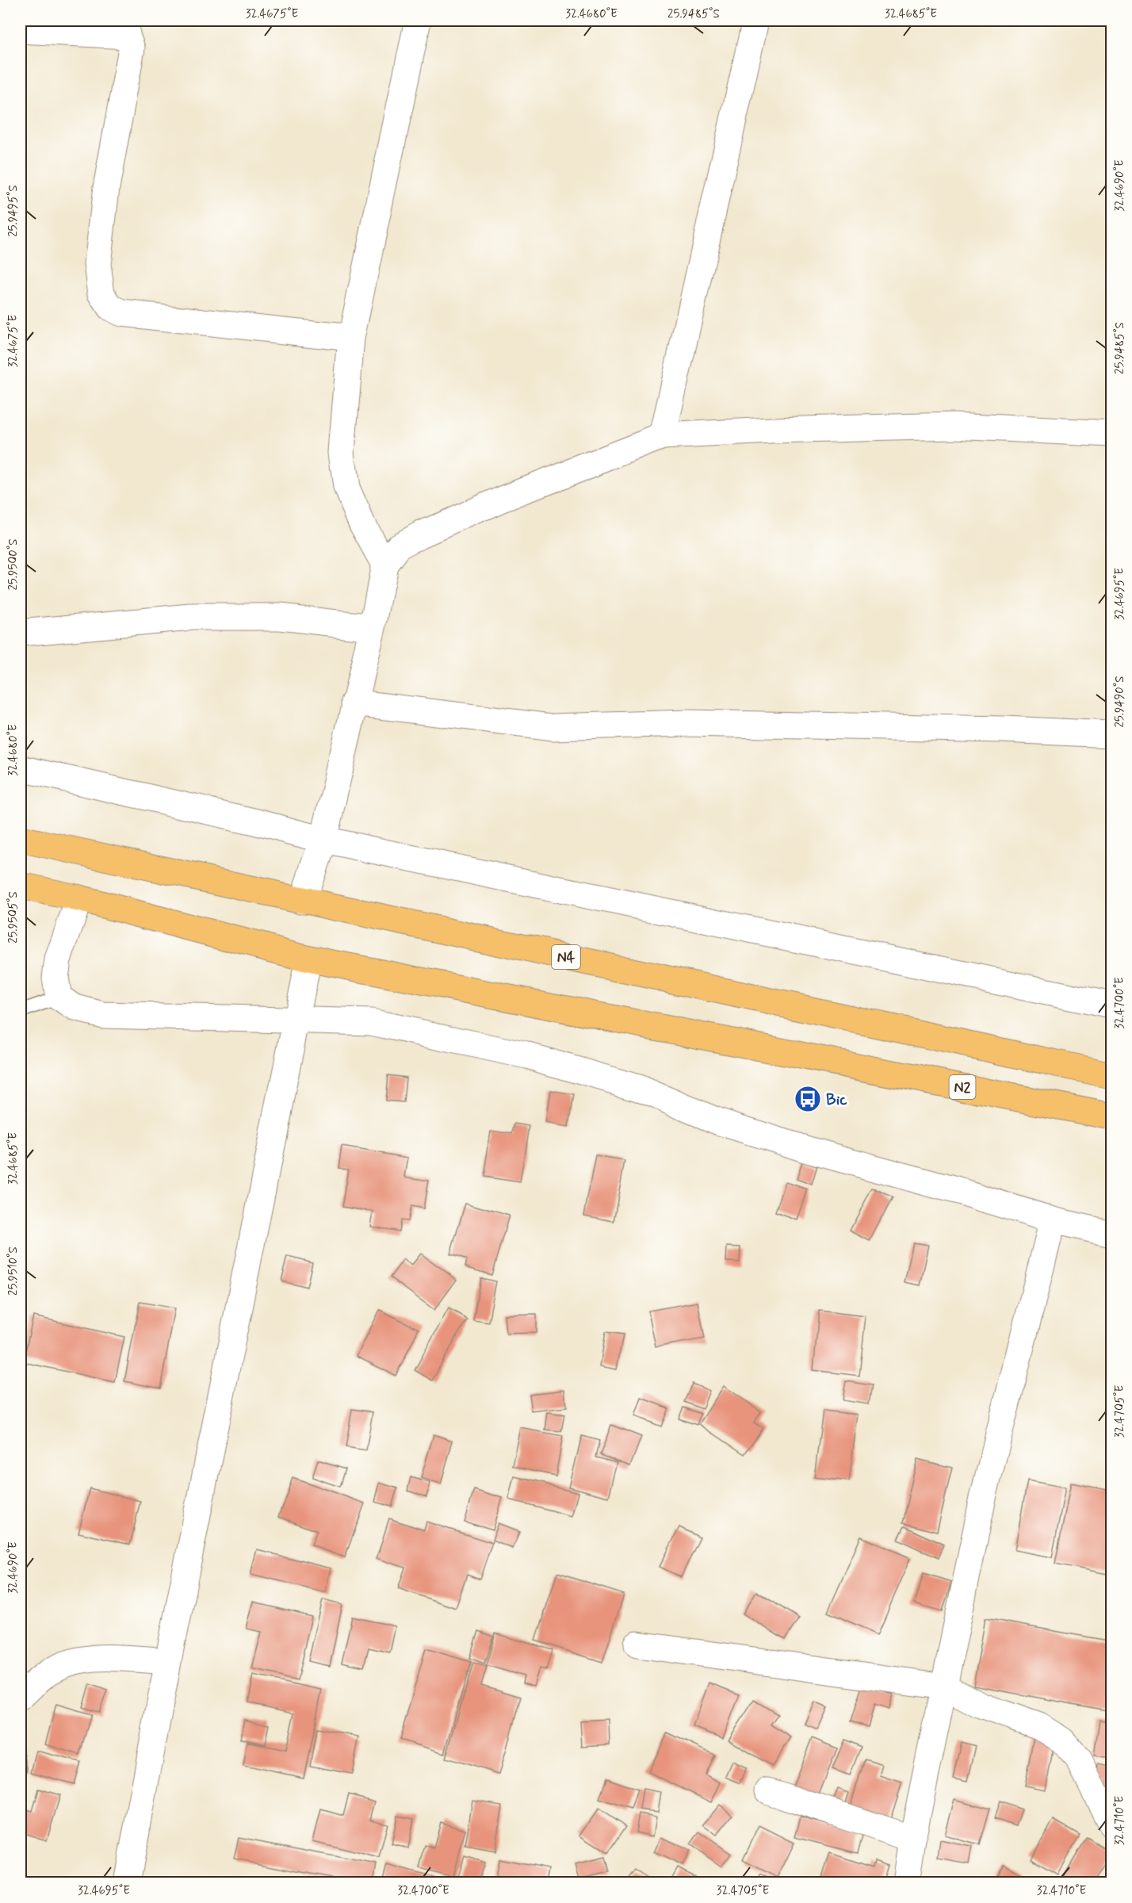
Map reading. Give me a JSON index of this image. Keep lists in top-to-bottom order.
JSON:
{
  "streets": {
    "highway": ["N4", "N2"]
  },
  "places": {
    "bus stop": ["Bic"]
  },
  "coordinates": [
    "32.4675°E",
    "32.4680°E",
    "25.9485°S",
    "32.4685°E",
    "32.4690°E",
    "25.9495°S",
    "25.9500°S",
    "32.4695°E",
    "25.9490°S",
    "25.9505°S",
    "32.4700°E",
    "25.9510°S",
    "32.4705°E",
    "32.4710°E"
  ]
}
